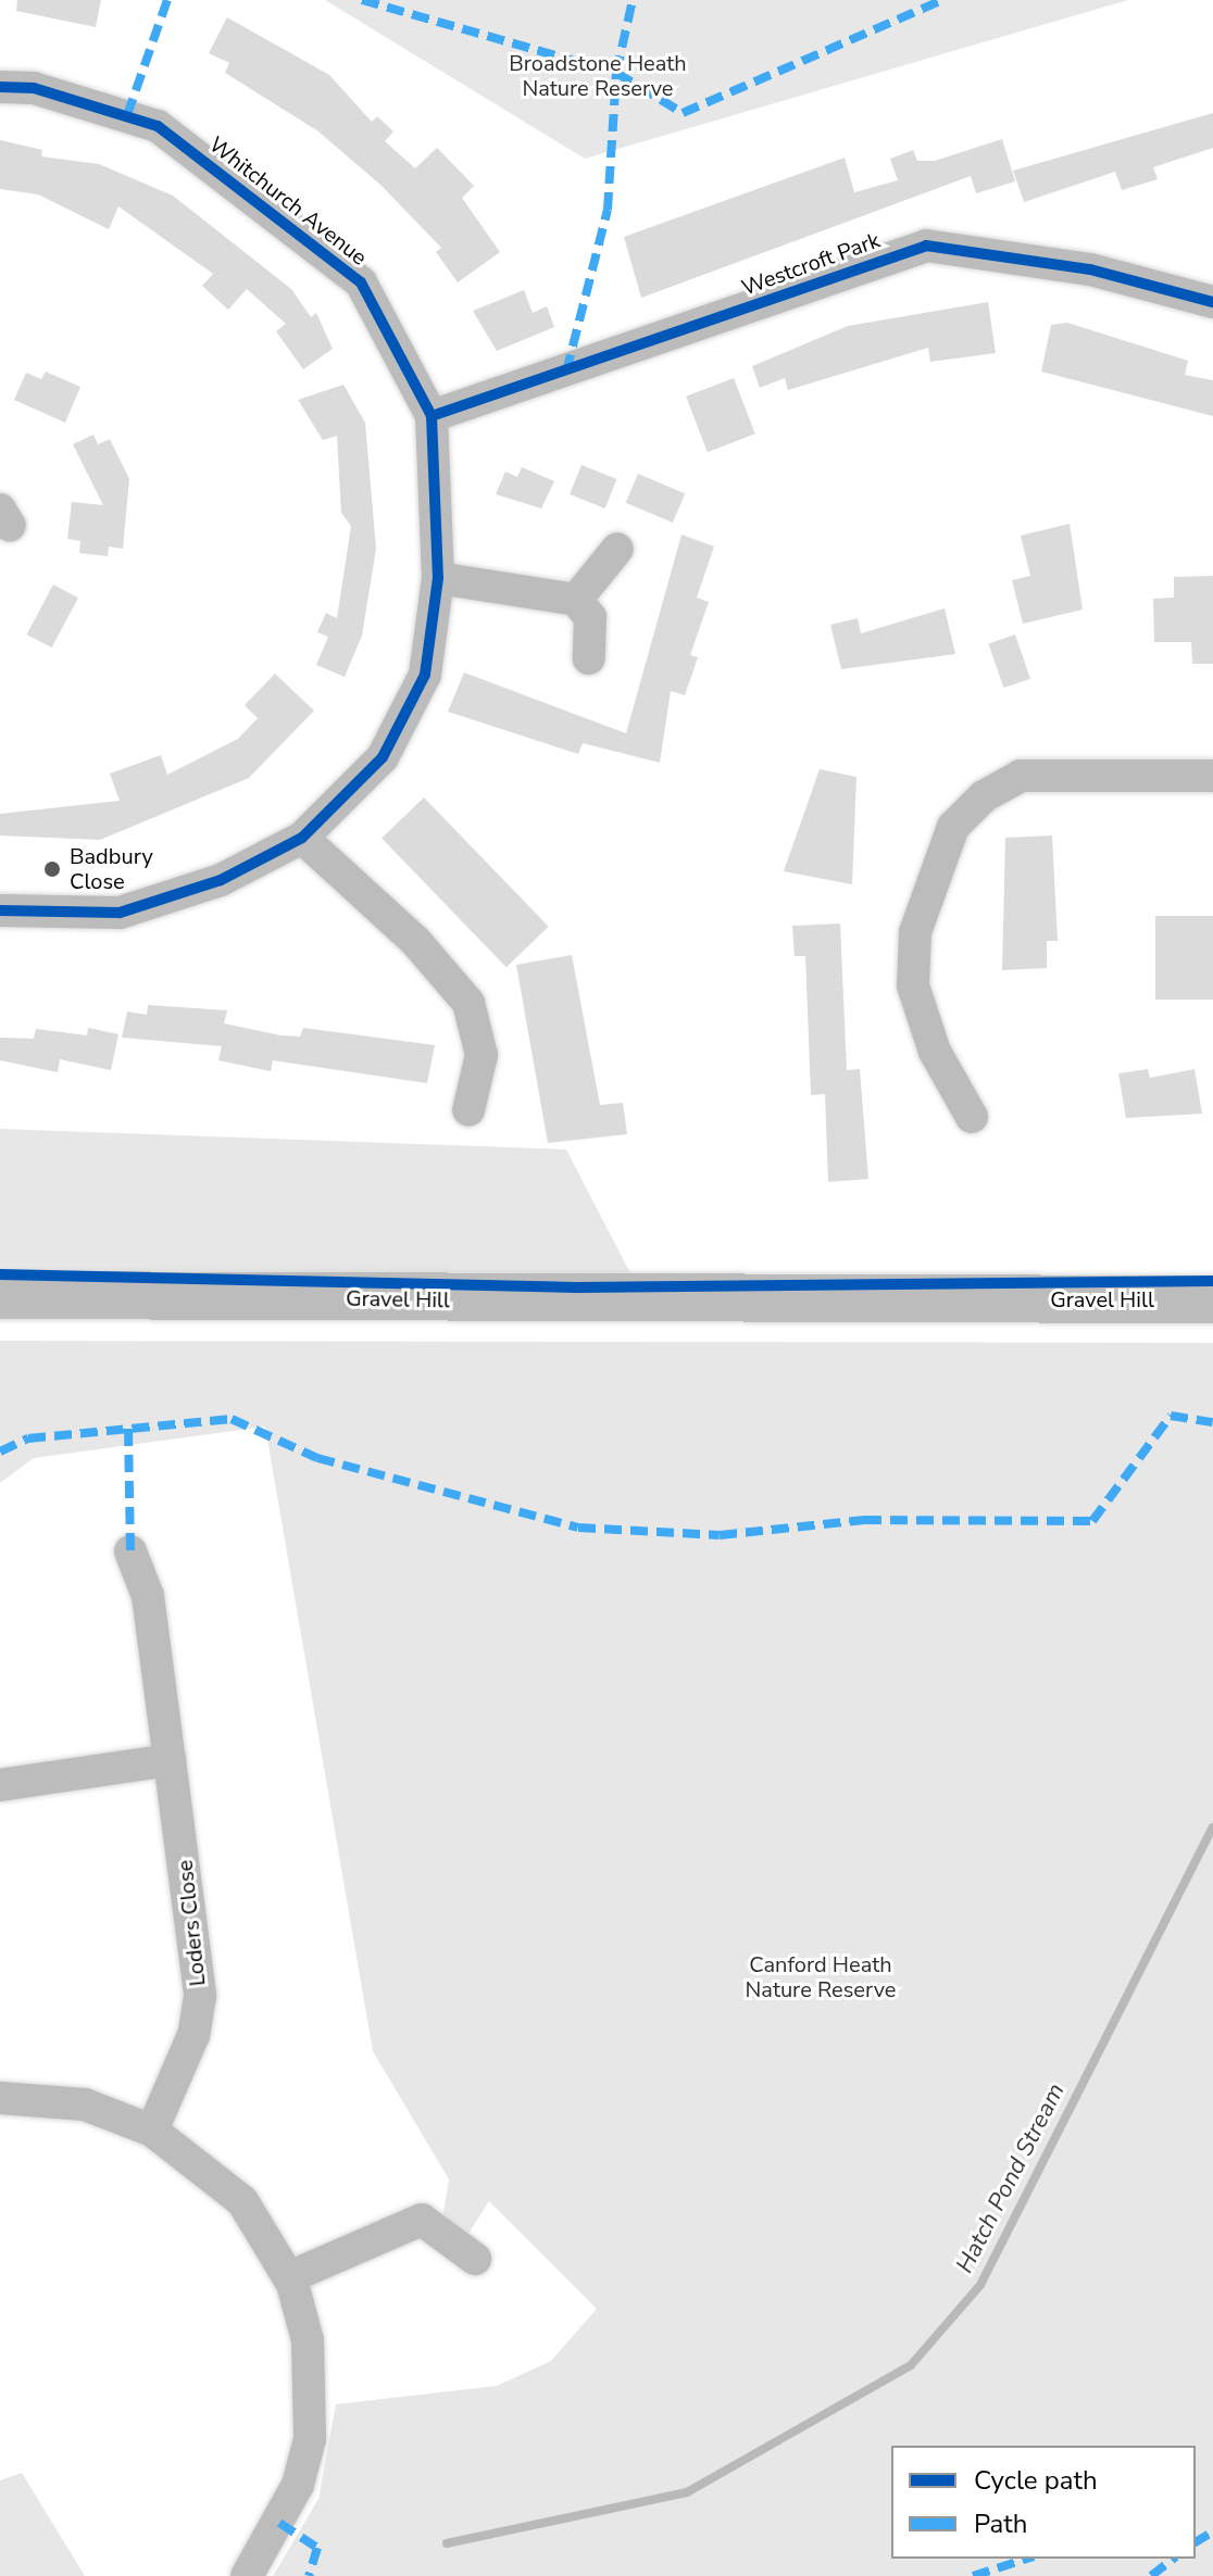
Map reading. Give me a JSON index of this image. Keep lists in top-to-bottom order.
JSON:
{
  "streets": {
    "main road": ["Gravel Hill"],
    "street": ["Whitchurch Avenue", "Westcroft Park", "Loders Close"]
  },
  "crossings": [
    ["Whitchurch Avenue", "Westcroft Park"]
  ],
  "water": ["Hatch Pond Stream"],
  "parks": ["Broadstone Heath Nature Reserve", "Canford Heath Nature Reserve"],
  "places": ["Badbury Close"],
  "legend": ["Cycle path", "Path"]
}
